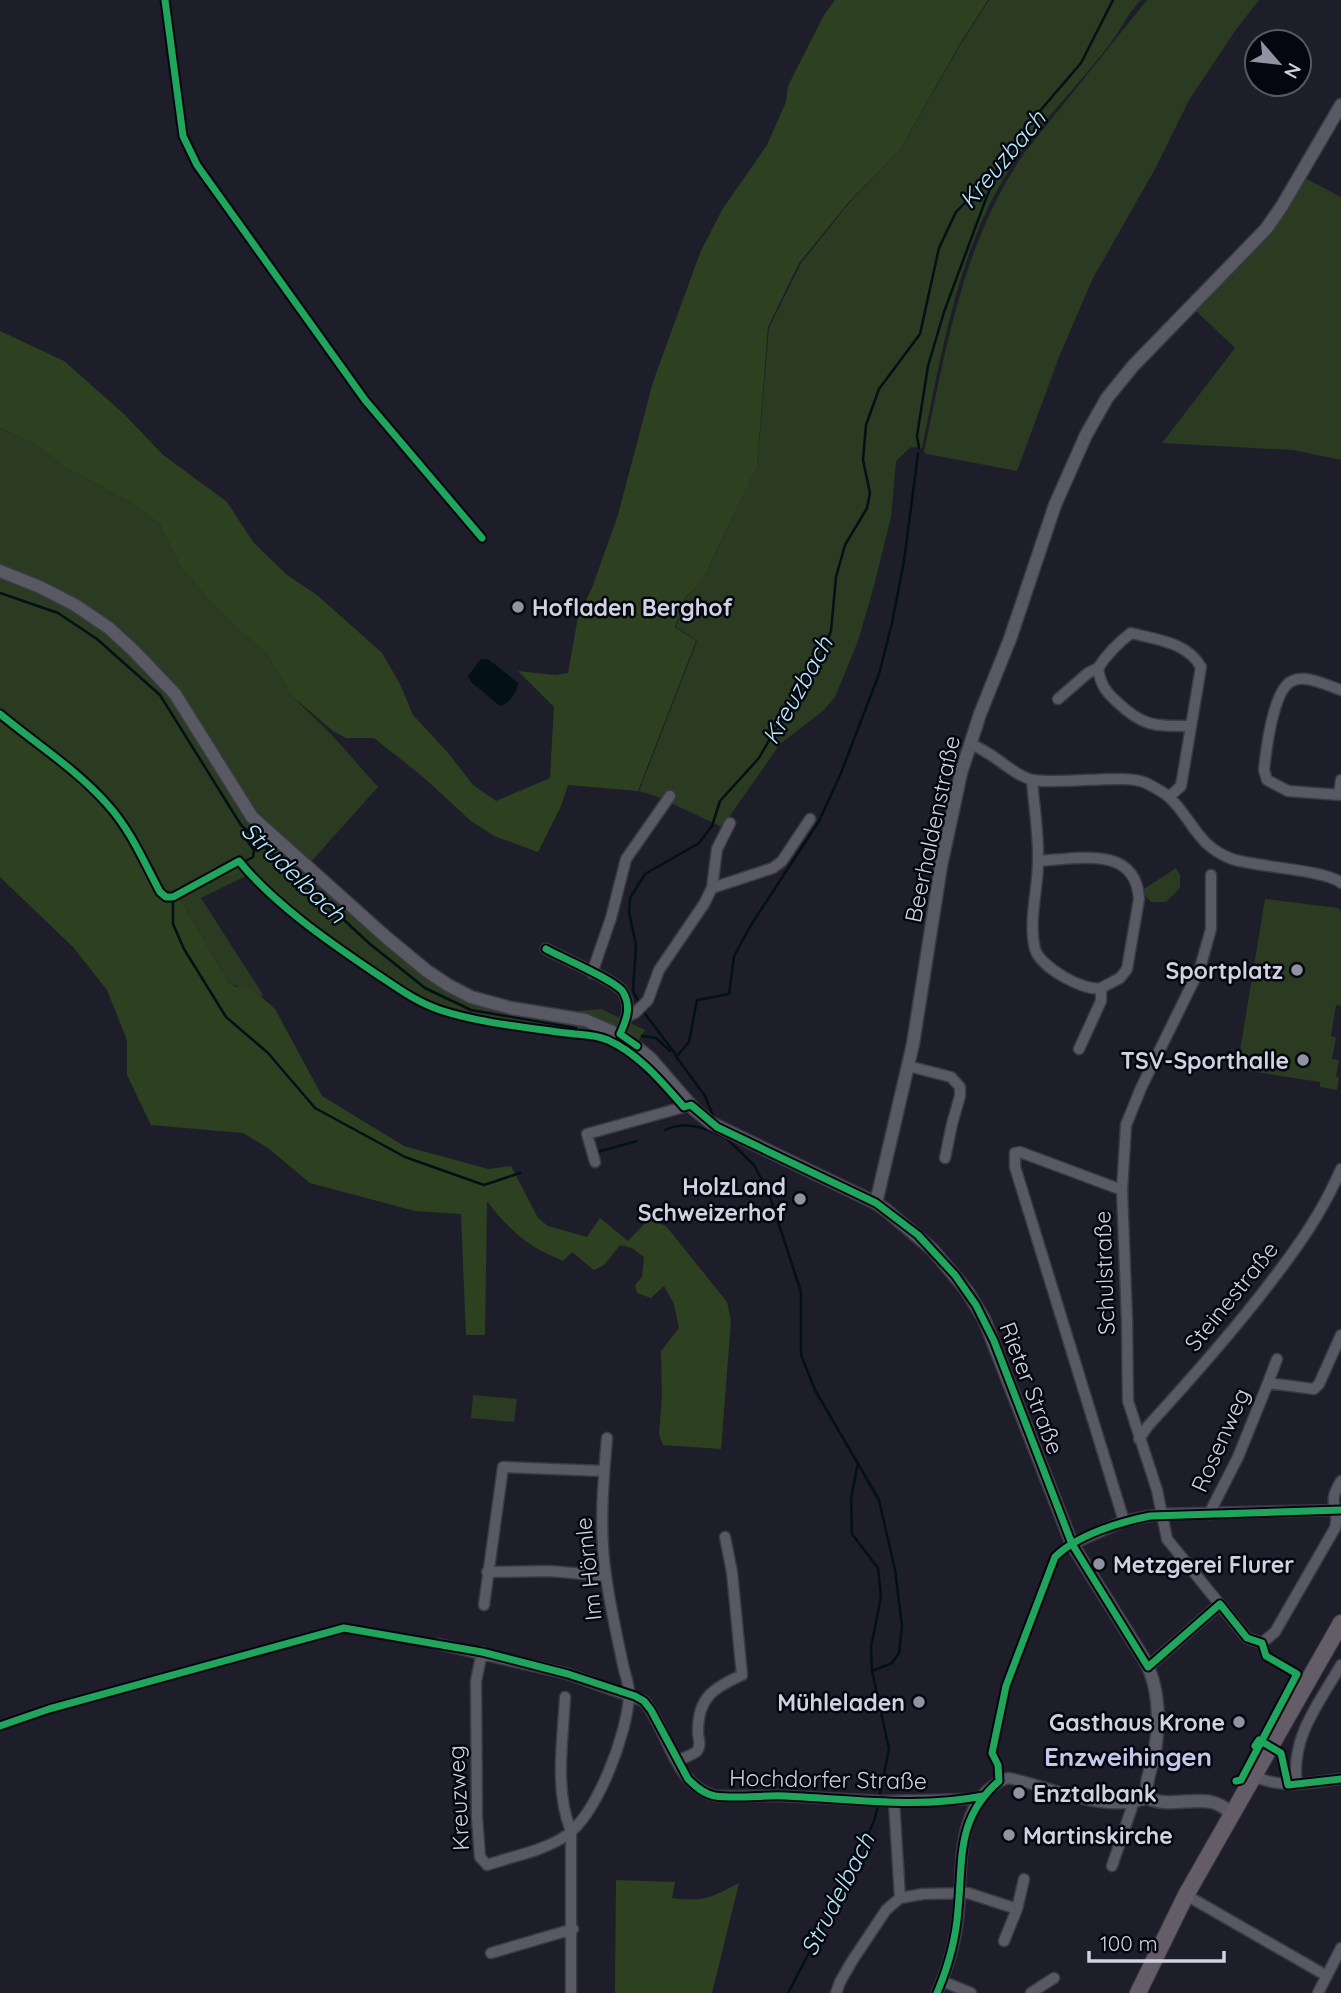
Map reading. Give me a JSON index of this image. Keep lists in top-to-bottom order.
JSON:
{
  "streets": {
    "street": [
      "Beerhaldenstraße",
      "Schulstraße",
      "Steinestraße",
      "Rieter Straße",
      "Rosenweg",
      "Im Hörnle",
      "Hochdorfer Straße",
      "Kreuzweg"
    ]
  },
  "crossings": [
    ["Beerhaldenstraße", "Rieter Straße"],
    ["Schulstraße", "Steinestraße"],
    ["Im Hörnle", "Hochdorfer Straße"],
    ["Im Hörnle", "Kreuzweg"],
    ["Hochdorfer Straße", "Kreuzweg"]
  ],
  "districts": ["Enzweihingen"],
  "water": ["Kreuzbach", "Strudelbach"],
  "places": [
    "Hofladen Berghof",
    "Sportplatz",
    "TSV-Sporthalle",
    "HolzLand Schweizerhof",
    "Metzgerei Flurer",
    "Mühleladen",
    "Gasthaus Krone",
    "Enztalbank",
    "Martinskirche"
  ],
  "scale_bar": "100 m",
  "north": "bottom right"
}
